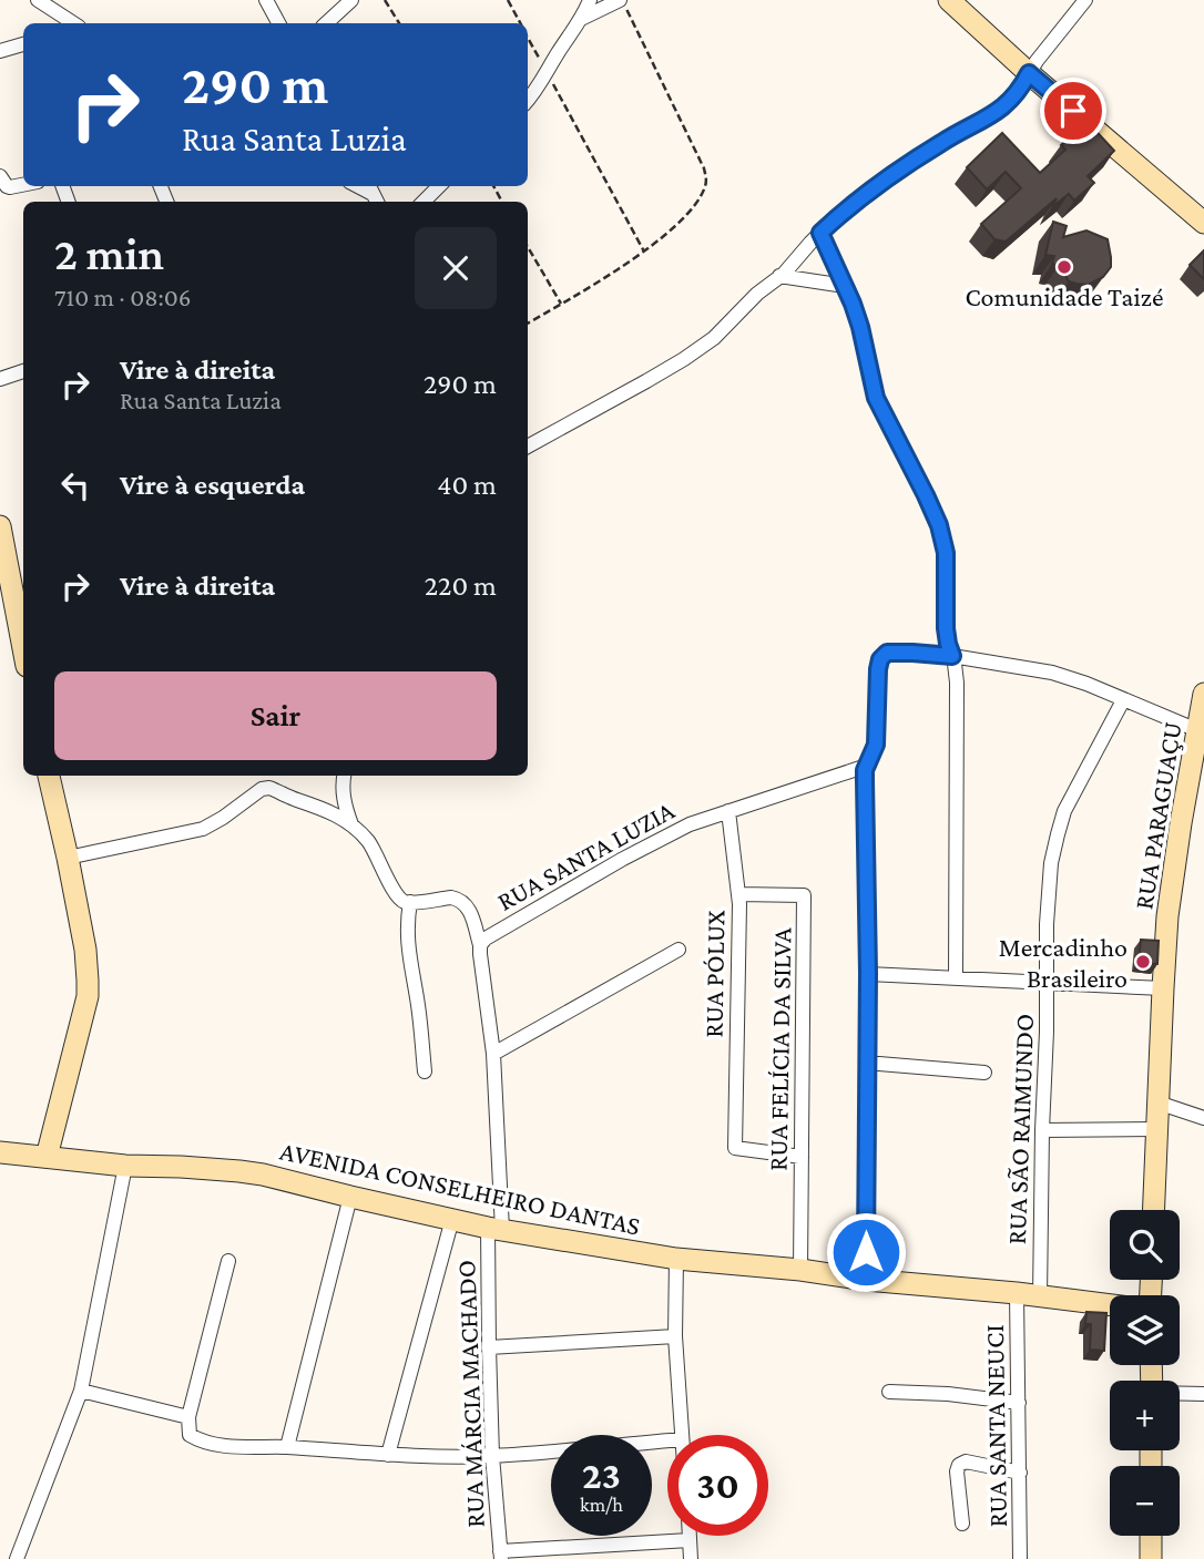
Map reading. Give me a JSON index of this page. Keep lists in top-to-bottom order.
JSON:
{
  "streets": {
    "street": [
      "RUA PARAGUAÇU",
      "RUA SANTA LUZIA",
      "RUA PÓLUX",
      "RUA FELÍCIA DA SILVA",
      "RUA SÃO RAIMUNDO",
      "AVENIDA CONSELHEIRO DANTAS",
      "RUA MÁRCIA MACHADO",
      "RUA SANTA NEUCI"
    ]
  },
  "crossings": [
    ["RUA SANTA LUZIA", "RUA PÓLUX"],
    ["RUA SANTA LUZIA", "RUA MÁRCIA MACHADO"],
    ["RUA PÓLUX", "RUA FELÍCIA DA SILVA"],
    ["RUA FELÍCIA DA SILVA", "AVENIDA CONSELHEIRO DANTAS"],
    ["RUA SÃO RAIMUNDO", "AVENIDA CONSELHEIRO DANTAS"],
    ["AVENIDA CONSELHEIRO DANTAS", "RUA MÁRCIA MACHADO"],
    ["AVENIDA CONSELHEIRO DANTAS", "RUA SANTA NEUCI"]
  ],
  "places": ["Comunidade Taizé", "Mercadinho Brasileiro"],
  "page": {
    "turn": ["290 m", "Rua Santa Luzia"],
    "heading": ["2 min", "710 m · 08:06"],
    "list": [
      {
        "name": "Vire à direita",
        "note": "Rua Santa Luzia",
        "value": "290 m"
      },
      {
        "name": "Vire à esquerda",
        "value": "40 m"
      },
      {
        "name": "Vire à direita",
        "value": "220 m"
      }
    ],
    "buttons": "Sair",
    "map_buttons": ["+", "−"],
    "speed": "23 km/h",
    "limit": "30"
  }
}
